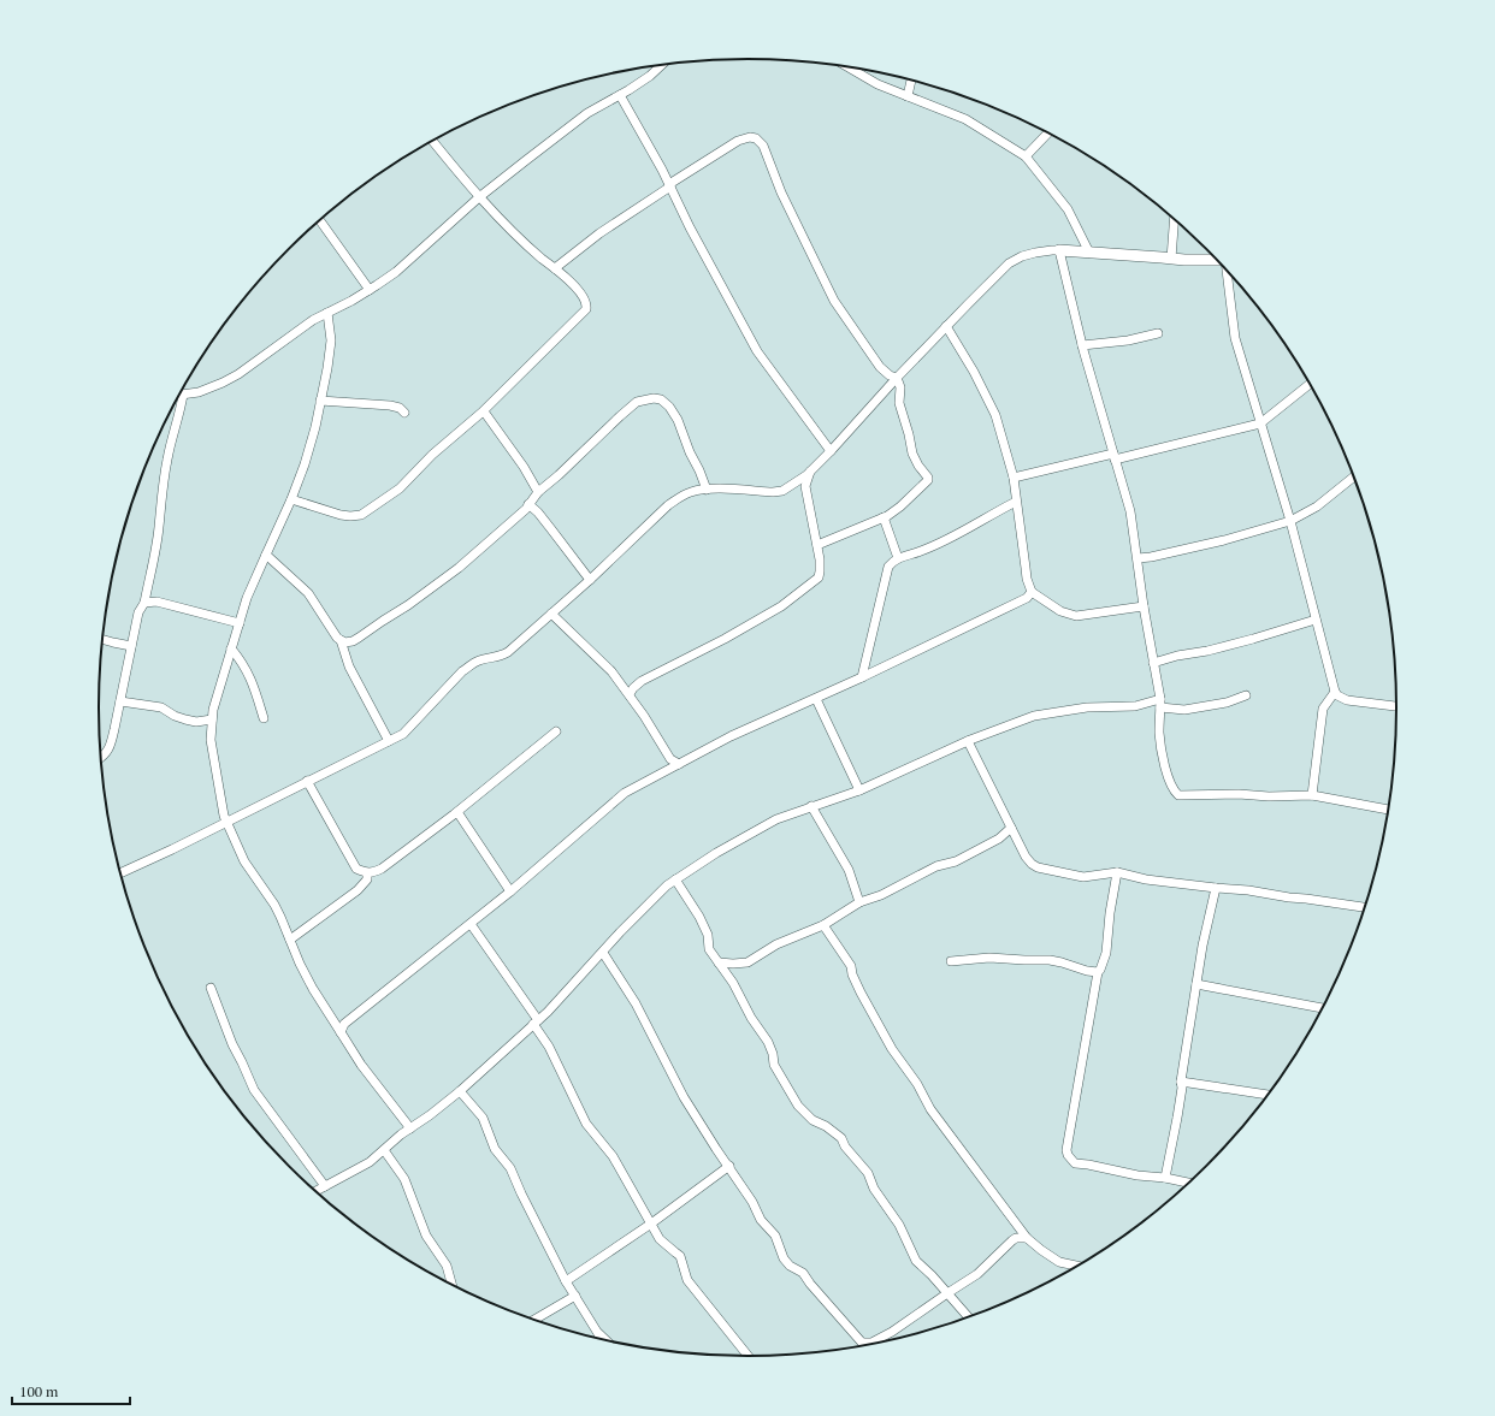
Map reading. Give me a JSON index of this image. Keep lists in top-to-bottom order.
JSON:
{
  "scale_bar": "100 m"
}
